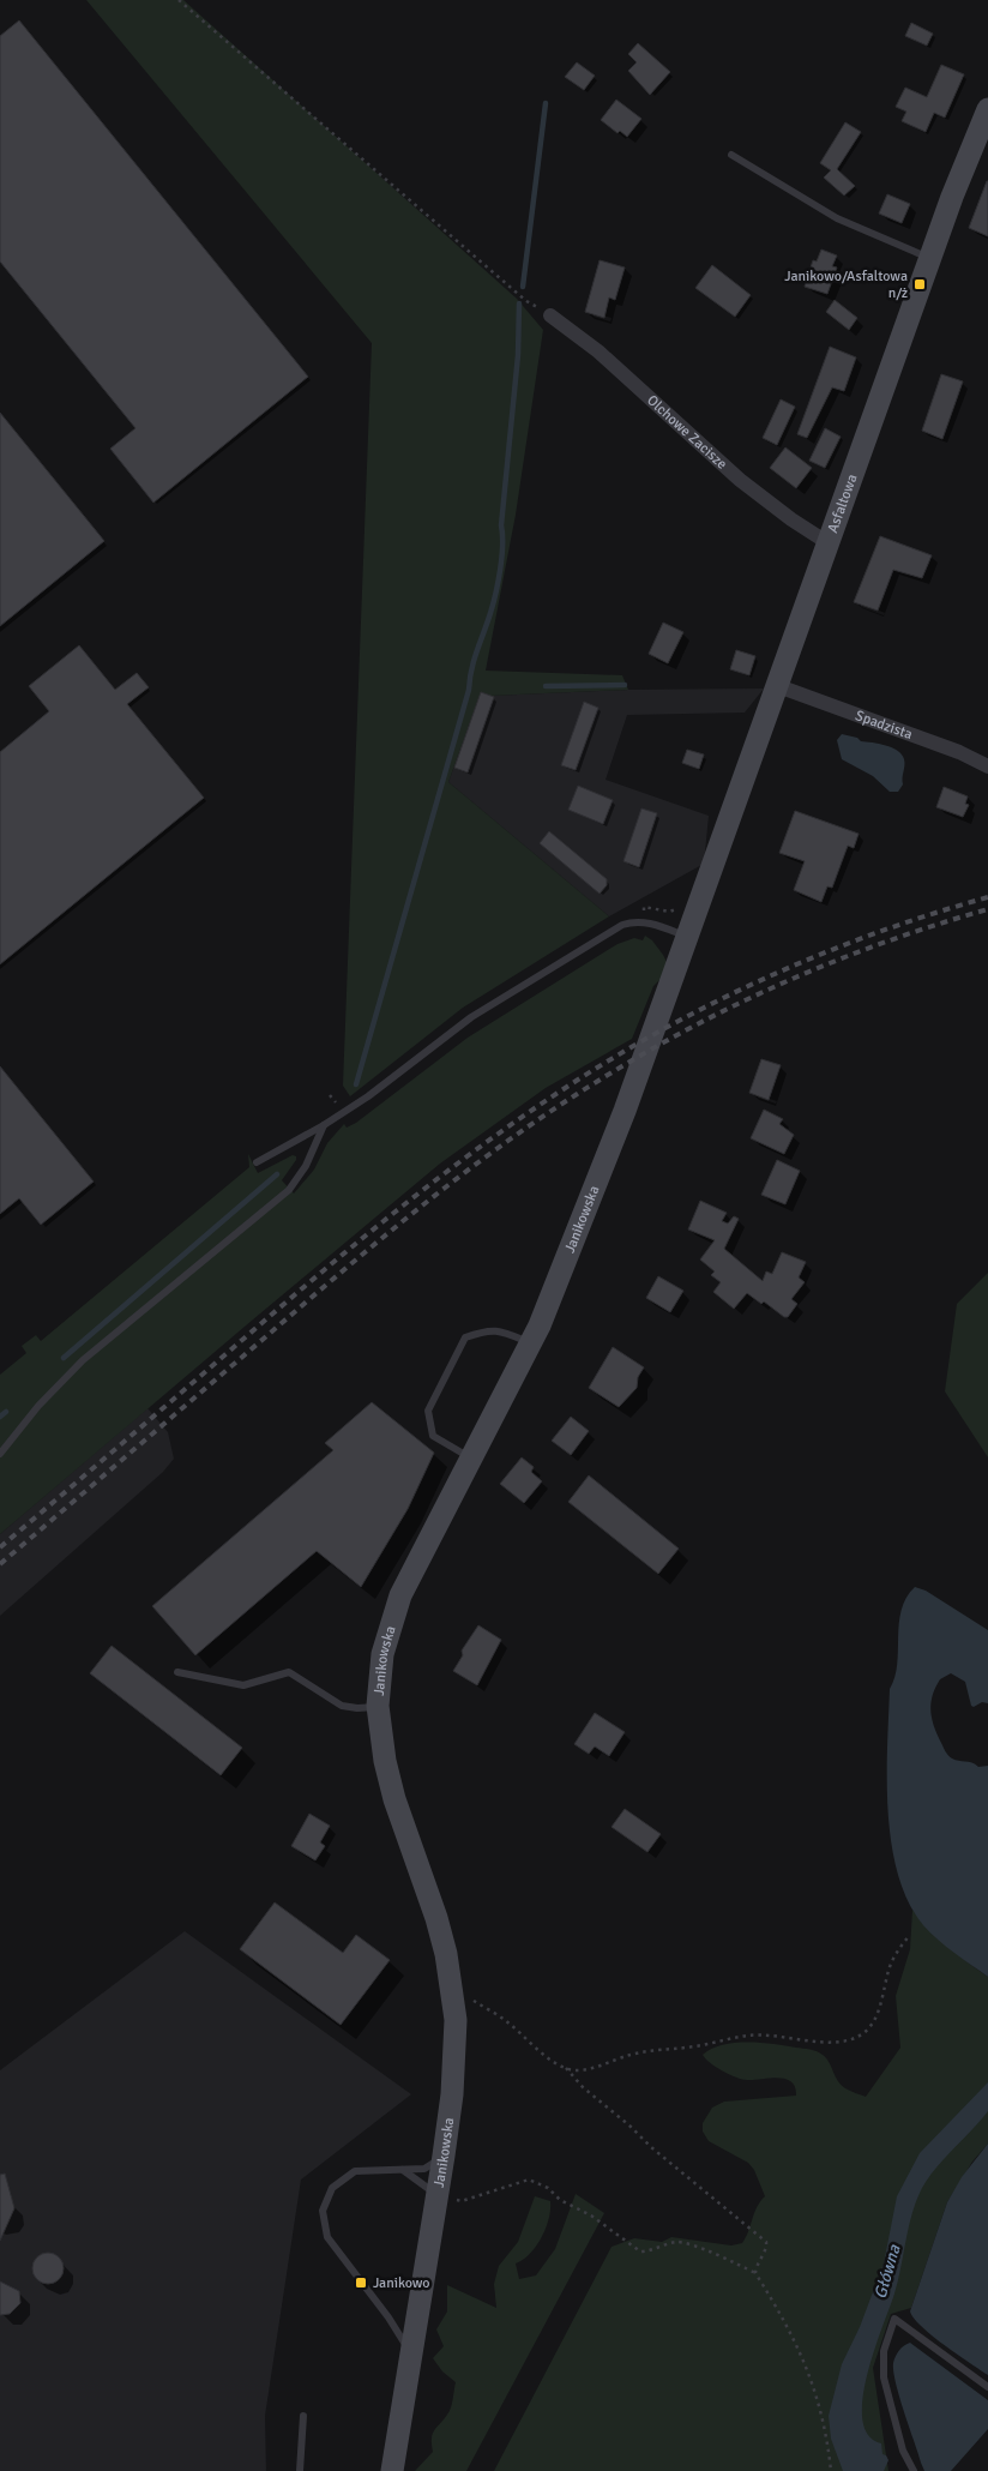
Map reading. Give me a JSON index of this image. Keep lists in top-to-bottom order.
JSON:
{
  "streets": {
    "street": [
      "Olchowe Zacisze",
      "Asfaltowa",
      "Spadzista",
      "Janikowska"
    ]
  },
  "crossings": [
    ["Olchowe Zacisze", "Asfaltowa"],
    ["Asfaltowa", "Spadzista"],
    ["Asfaltowa", "Janikowska"]
  ],
  "water": ["Główna"],
  "places": {
    "transit": ["Janikowo/Asfaltowa n/ż", "Janikowo"]
  }
}
